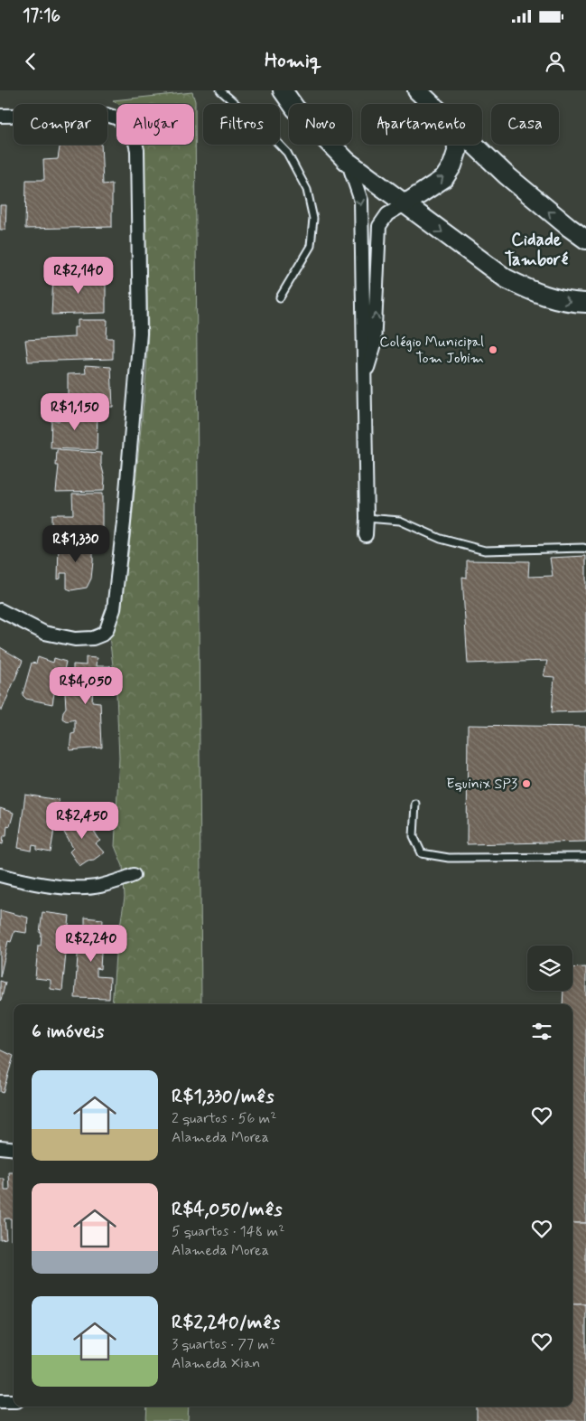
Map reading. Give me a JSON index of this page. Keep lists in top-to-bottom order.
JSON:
{
  "districts": ["Cidade Tamboré"],
  "places": ["Colégio Municipal Tom Jobim", "Equinix SP3"],
  "page": {
    "status": "17:16",
    "header": "Homiq",
    "chip": [
      "Comprar",
      "Alugar",
      "Filtros",
      "Novo",
      "Apartamento",
      "Casa"
    ],
    "price": [
      "R$2,140",
      "R$1,150",
      "R$1,330",
      "R$4,050",
      "R$2,450",
      "R$2,240"
    ],
    "heading": "6 imóveis",
    "list": [
      {
        "name": "R$1,330/mês",
        "note": "2 quartos · 56 m² · Alameda Morea"
      },
      {
        "name": "R$4,050/mês",
        "note": "5 quartos · 148 m² · Alameda Morea"
      },
      {
        "name": "R$2,240/mês",
        "note": "3 quartos · 77 m² · Alameda Xian"
      }
    ]
  }
}
